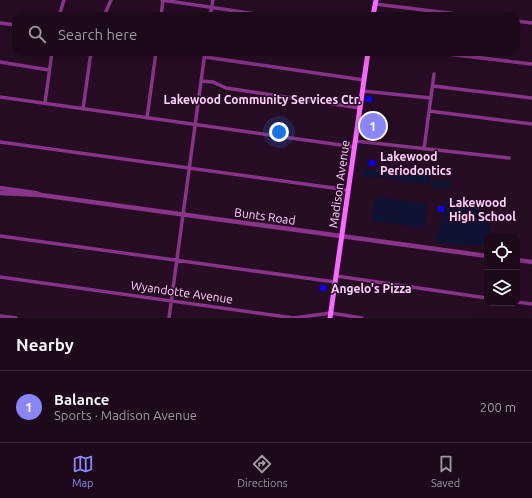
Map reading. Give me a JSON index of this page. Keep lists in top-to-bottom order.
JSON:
{
  "streets": {
    "main road": ["Madison Avenue"],
    "street": ["Bunts Road", "Wyandotte Avenue"]
  },
  "crossings": [
    ["Madison Avenue", "Bunts Road"],
    ["Madison Avenue", "Wyandotte Avenue"]
  ],
  "places": [
    "Lakewood Community Services Ctr.",
    "Lakewood Periodontics",
    "Lakewood High School",
    "Angelo's Pizza"
  ],
  "page": {
    "search": "Search here",
    "pins": "1",
    "heading": "Nearby",
    "list": [
      {
        "mark": "1",
        "name": "Balance",
        "note": "Sports · Madison Avenue",
        "value": "200 m"
      }
    ],
    "nav": ["Map", "Directions", "Saved"]
  }
}
